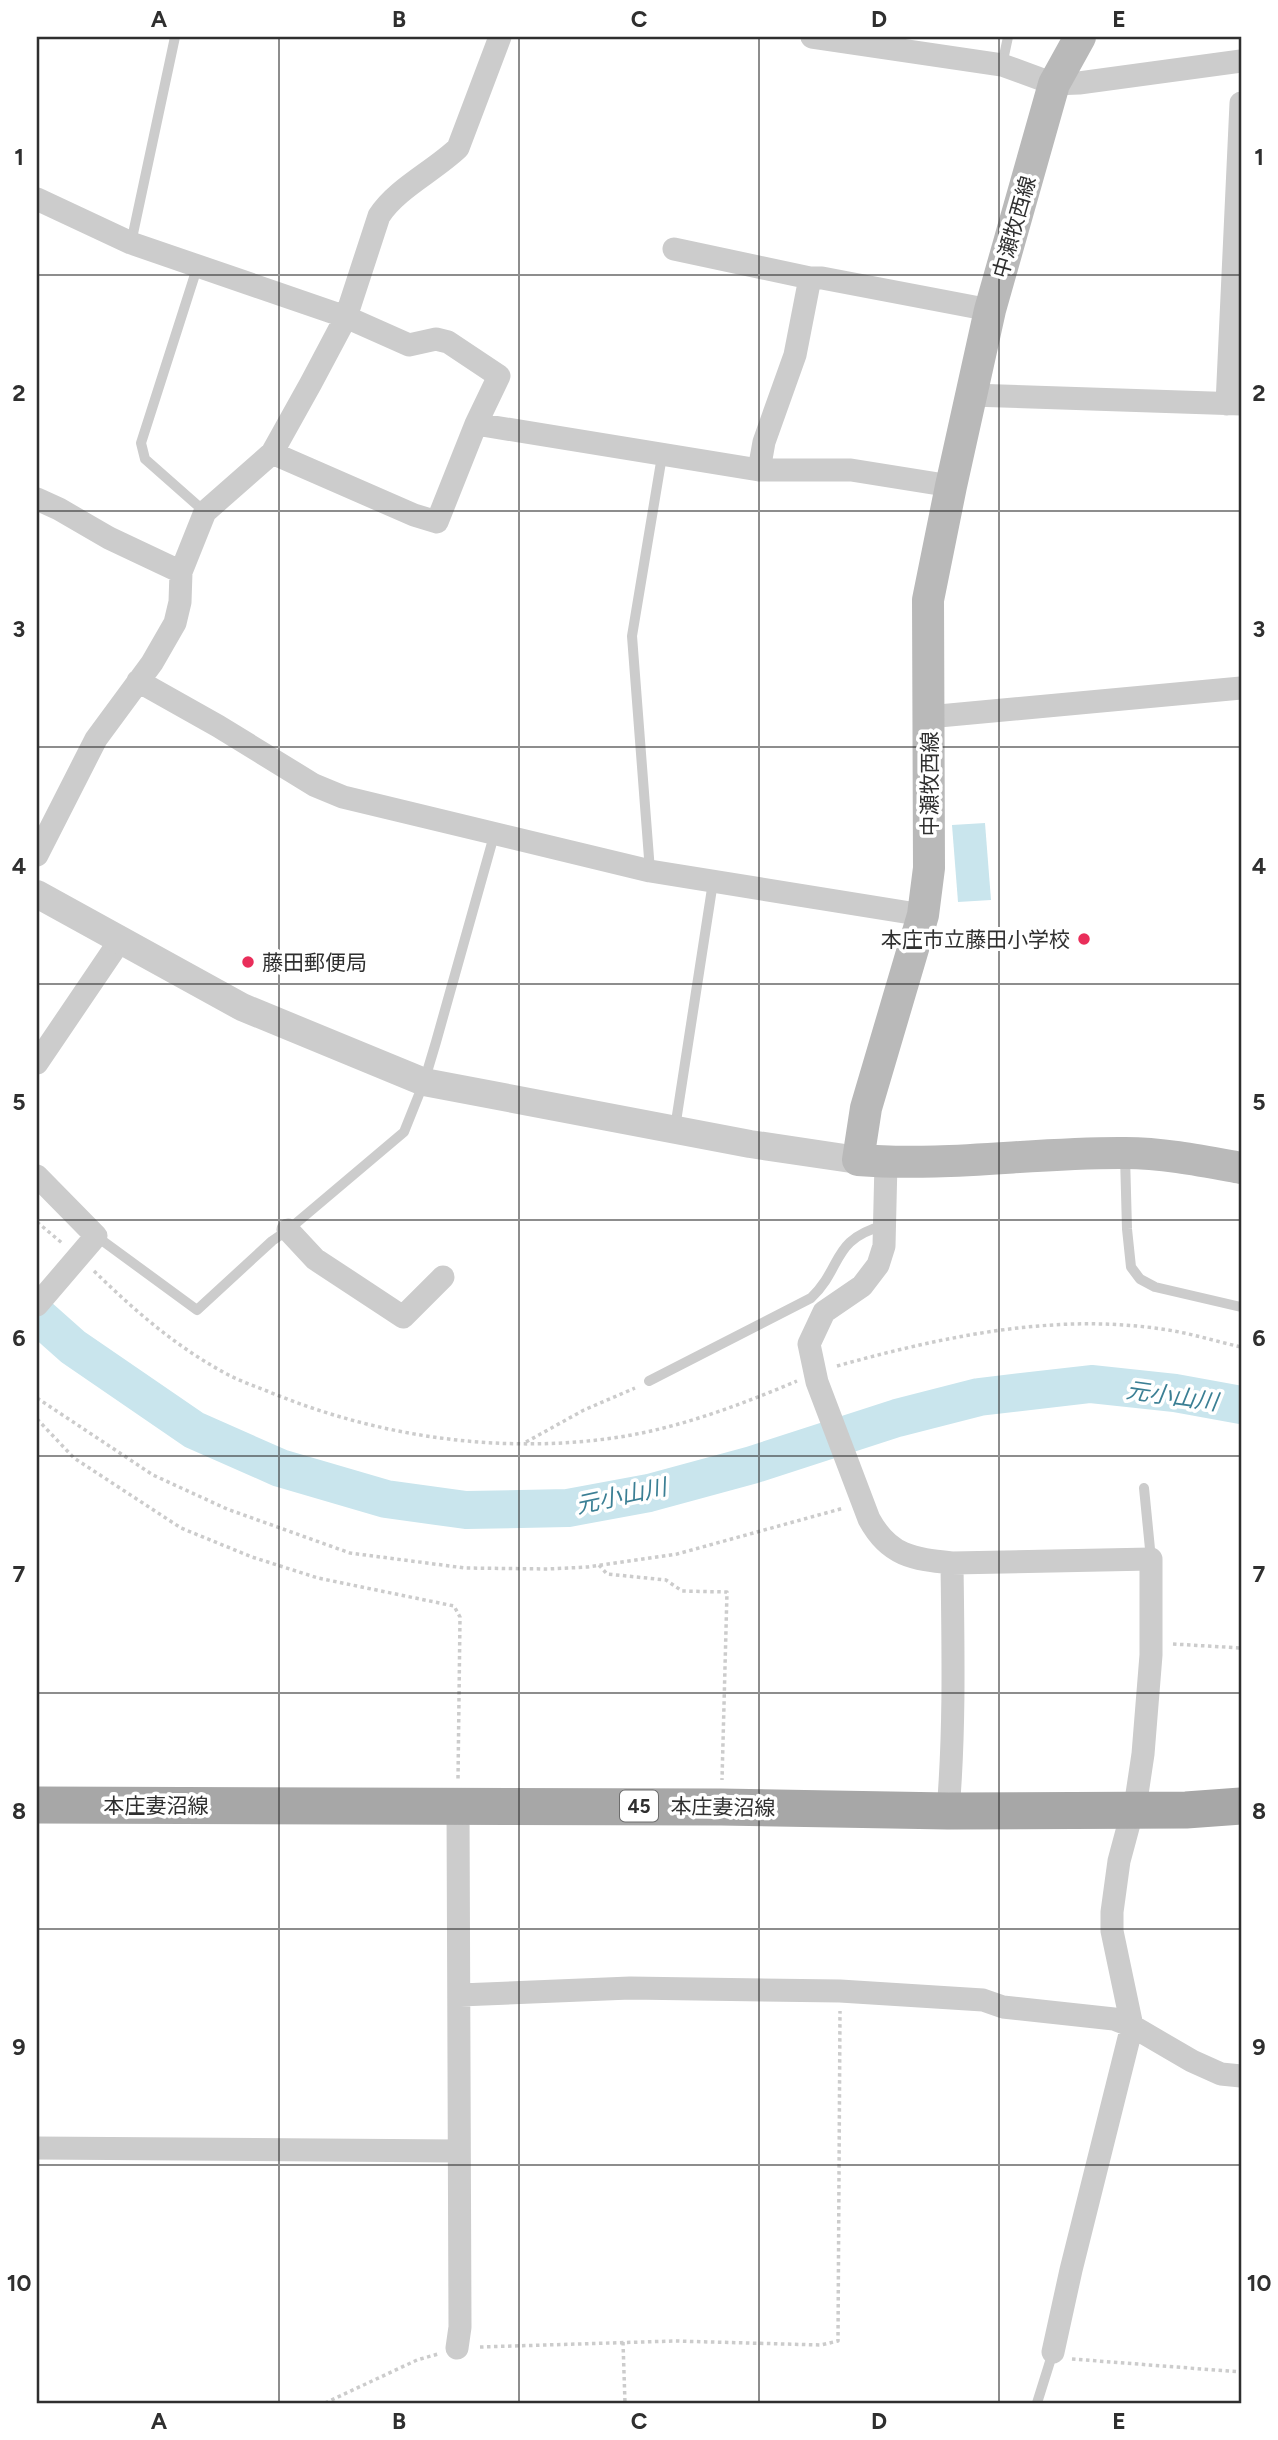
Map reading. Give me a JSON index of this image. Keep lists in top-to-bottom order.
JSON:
{
  "streets": {
    "main road": ["中瀬牧西線", "本庄妻沼線", "45"]
  },
  "water": ["元小山川"],
  "places": ["本庄市立藤田小学校", "藤田郵便局"],
  "grid": {
    "columns": [
      "A",
      "B",
      "C",
      "D",
      "E"
    ],
    "rows": [
      "1",
      "2",
      "3",
      "4",
      "5",
      "6",
      "7",
      "8",
      "9",
      "10"
    ]
  }
}
